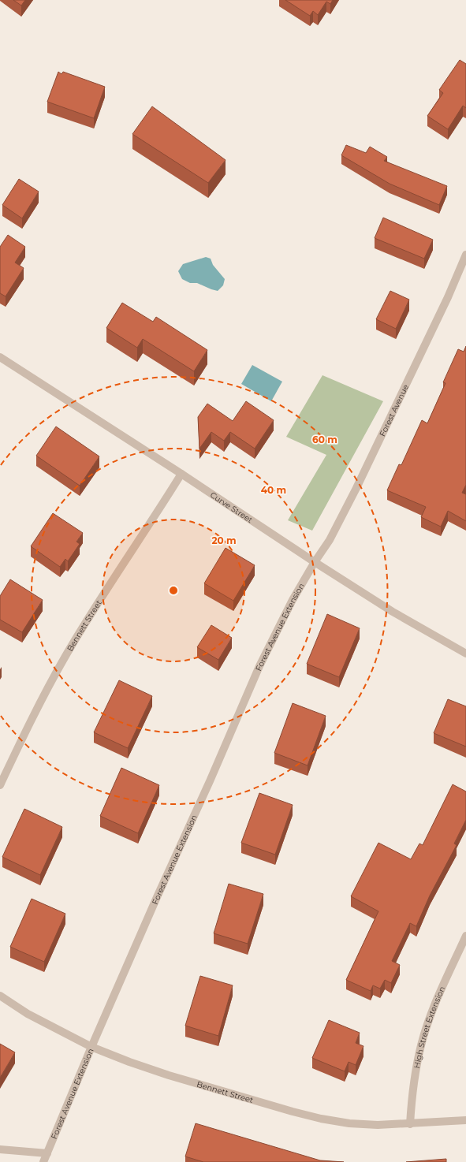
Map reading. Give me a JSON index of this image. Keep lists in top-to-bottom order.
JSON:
{
  "streets": {
    "street": [
      "Forest Avenue",
      "Curve Street",
      "Bennett Street",
      "Forest Avenue Extension",
      "High Street Extension"
    ]
  },
  "crossings": [
    ["Forest Avenue", "Curve Street"],
    ["Forest Avenue", "Forest Avenue Extension"],
    ["Curve Street", "Bennett Street"],
    ["Curve Street", "Forest Avenue Extension"],
    ["Bennett Street", "Forest Avenue Extension"],
    ["Bennett Street", "High Street Extension"]
  ],
  "rings": ["60 m", "40 m", "20 m"]
}
